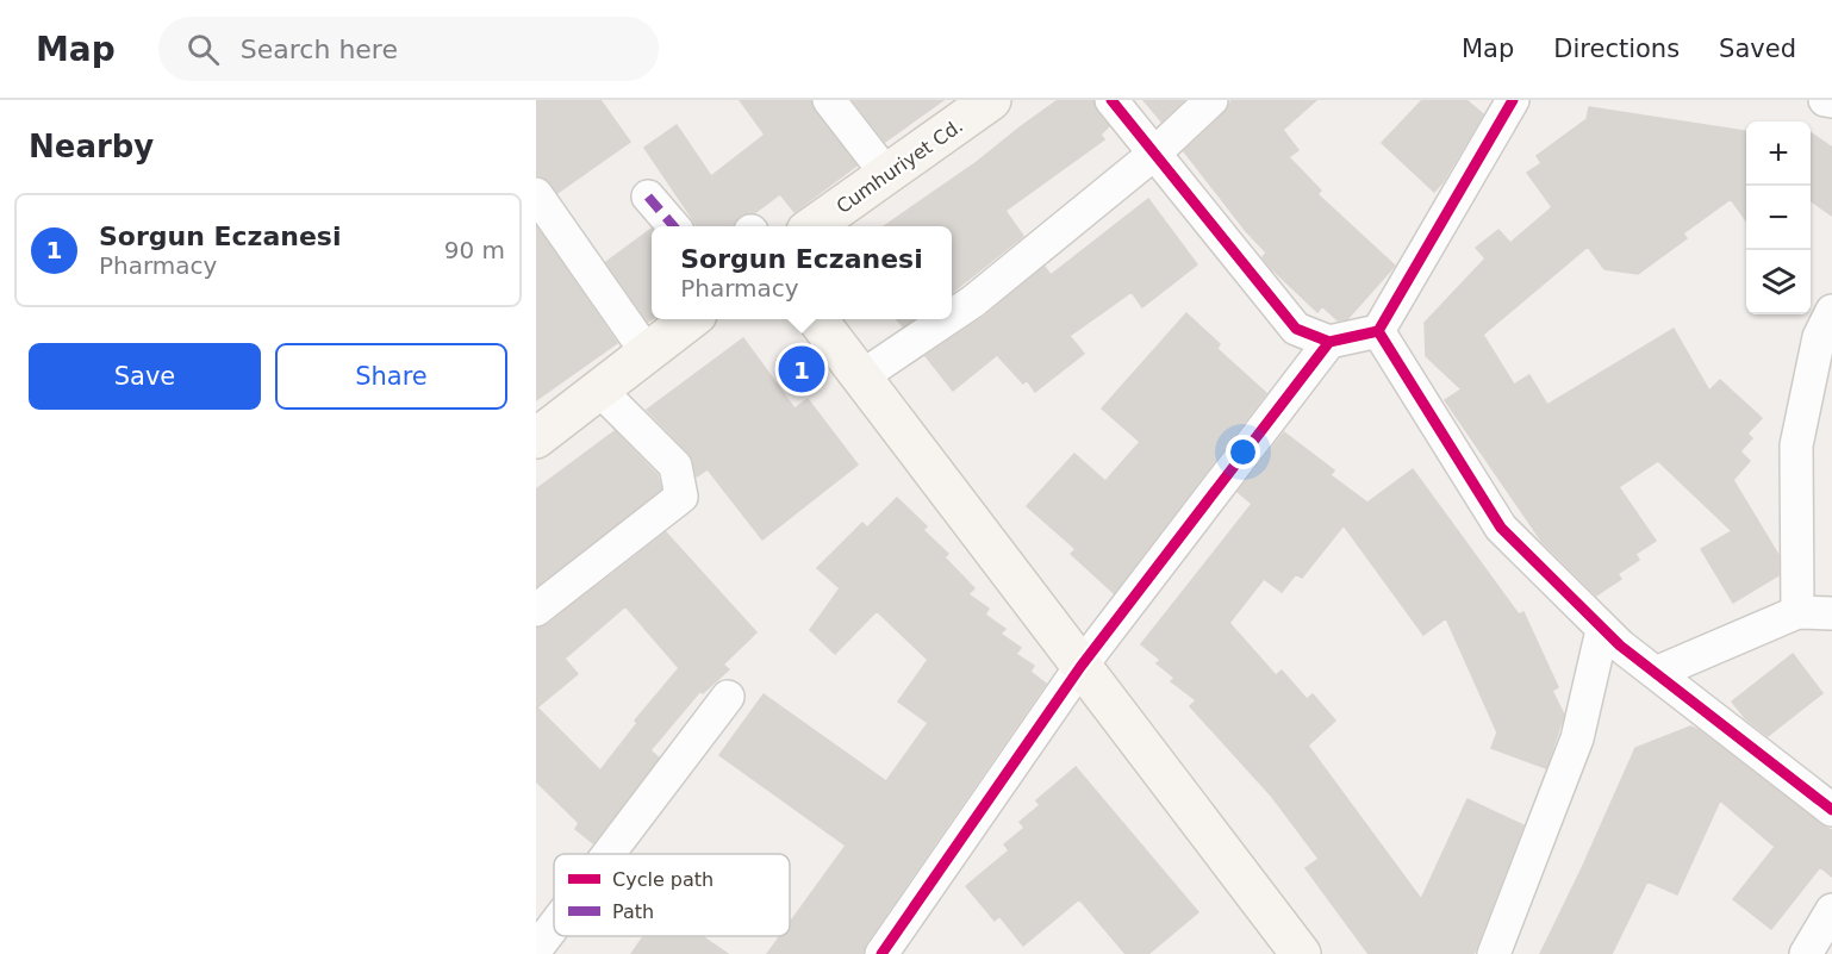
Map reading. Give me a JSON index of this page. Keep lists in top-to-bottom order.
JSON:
{
  "streets": {
    "main road": ["Cumhuriyet Cd."]
  },
  "legend": ["Cycle path", "Path"],
  "page": {
    "header": "Map",
    "search": "Search here",
    "nav": ["Map", "Directions", "Saved"],
    "heading": "Nearby",
    "map_buttons": ["+", "−"],
    "list": [
      {
        "mark": "1",
        "name": "Sorgun Eczanesi",
        "note": "Pharmacy",
        "value": "90 m"
      }
    ],
    "popup": ["Sorgun Eczanesi", "Pharmacy"],
    "buttons": ["Save", "Share"],
    "pins": "1"
  }
}
